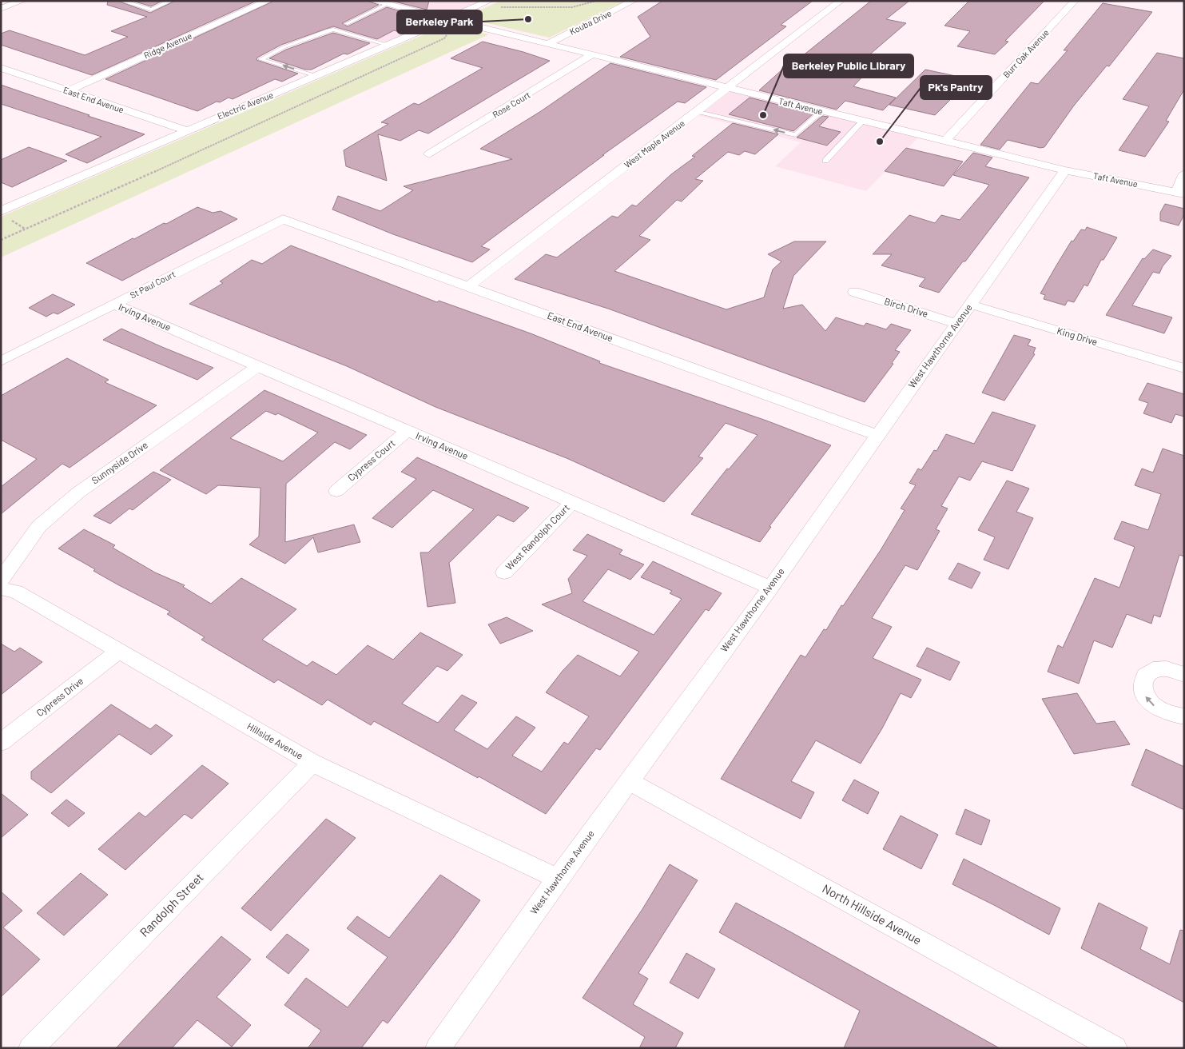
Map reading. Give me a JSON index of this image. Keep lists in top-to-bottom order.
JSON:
{
  "streets": {
    "street": [
      "Kouba Drive",
      "Ridge Avenue",
      "Burr Oak Avenue",
      "East End Avenue",
      "Rose Court",
      "Electric Avenue",
      "Taft Avenue",
      "West Maple Avenue",
      "St Paul Court",
      "Birch Drive",
      "Irving Avenue",
      "King Drive",
      "West Hawthorne Avenue",
      "Cypress Court",
      "Sunnyside Drive",
      "West Randolph Court",
      "Cypress Drive",
      "Hillside Avenue",
      "Randolph Street",
      "North Hillside Avenue"
    ]
  },
  "crossings": [
    ["Kouba Drive", "Taft Avenue"],
    ["Ridge Avenue", "East End Avenue"],
    ["Burr Oak Avenue", "Taft Avenue"],
    ["East End Avenue", "Electric Avenue"],
    ["East End Avenue", "West Maple Avenue"],
    ["East End Avenue", "St Paul Court"],
    ["East End Avenue", "West Hawthorne Avenue"],
    ["Rose Court", "Taft Avenue"],
    ["Electric Avenue", "Taft Avenue"],
    ["Taft Avenue", "West Maple Avenue"],
    ["Taft Avenue", "West Hawthorne Avenue"],
    ["St Paul Court", "Irving Avenue"],
    ["Birch Drive", "West Hawthorne Avenue"],
    ["Irving Avenue", "West Hawthorne Avenue"],
    ["Irving Avenue", "Cypress Court"],
    ["Irving Avenue", "Sunnyside Drive"],
    ["Irving Avenue", "West Randolph Court"],
    ["King Drive", "West Hawthorne Avenue"],
    ["West Hawthorne Avenue", "Hillside Avenue"],
    ["West Hawthorne Avenue", "North Hillside Avenue"],
    ["Cypress Drive", "Hillside Avenue"],
    ["Hillside Avenue", "Randolph Street"]
  ],
  "places": ["Berkeley Park", "Berkeley Public Library", "Pk's Pantry"]
}
